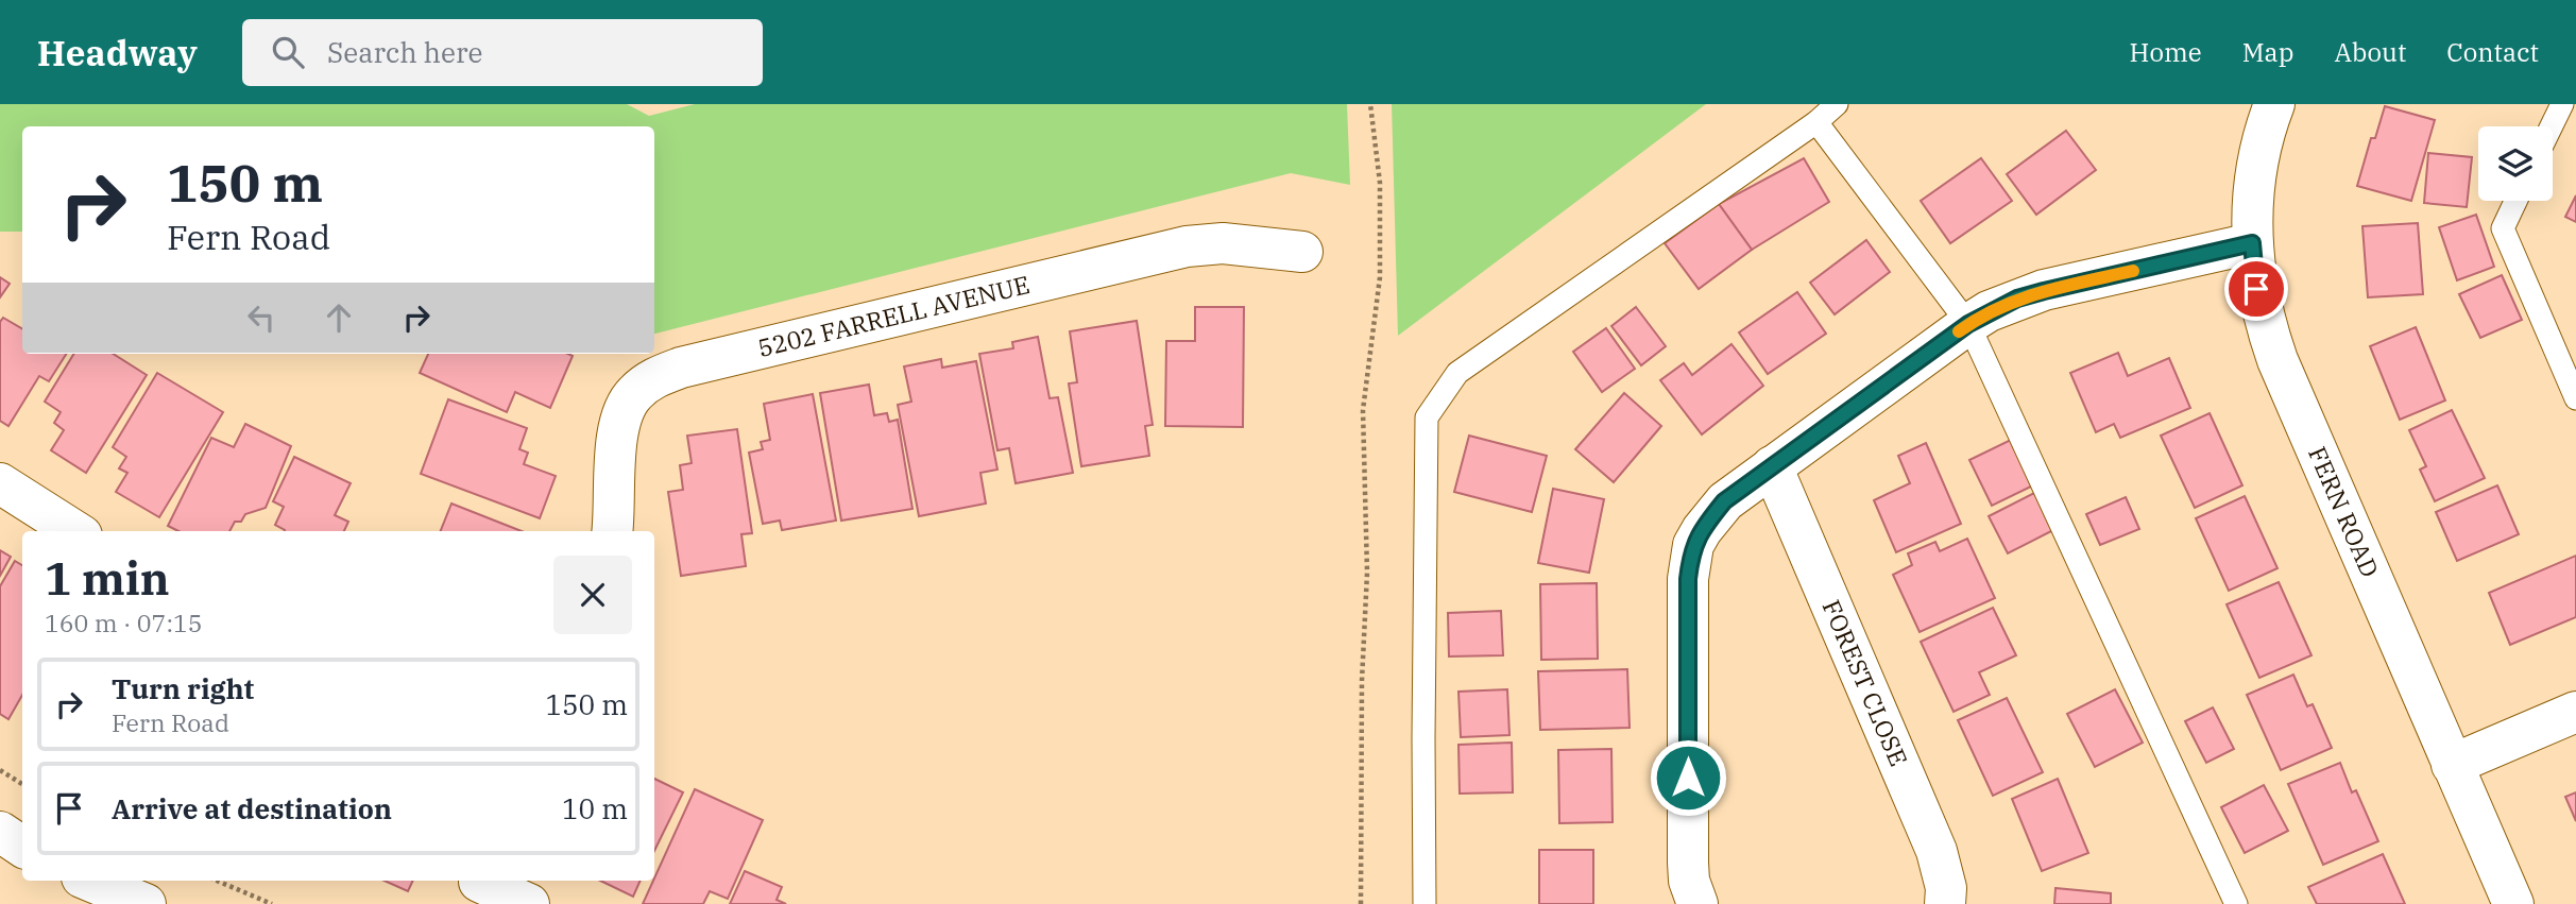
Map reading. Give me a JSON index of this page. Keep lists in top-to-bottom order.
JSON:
{
  "streets": {
    "street": ["5202 FARRELL AVENUE", "FERN ROAD", "FOREST CLOSE"]
  },
  "page": {
    "header": "Headway",
    "search": "Search here",
    "nav": [
      "Home",
      "Map",
      "About",
      "Contact"
    ],
    "turn": ["150 m", "Fern Road"],
    "heading": ["1 min", "160 m · 07:15"],
    "list": [
      {
        "name": "Turn right",
        "note": "Fern Road",
        "value": "150 m"
      },
      {
        "name": "Arrive at destination",
        "value": "10 m"
      }
    ]
  }
}
